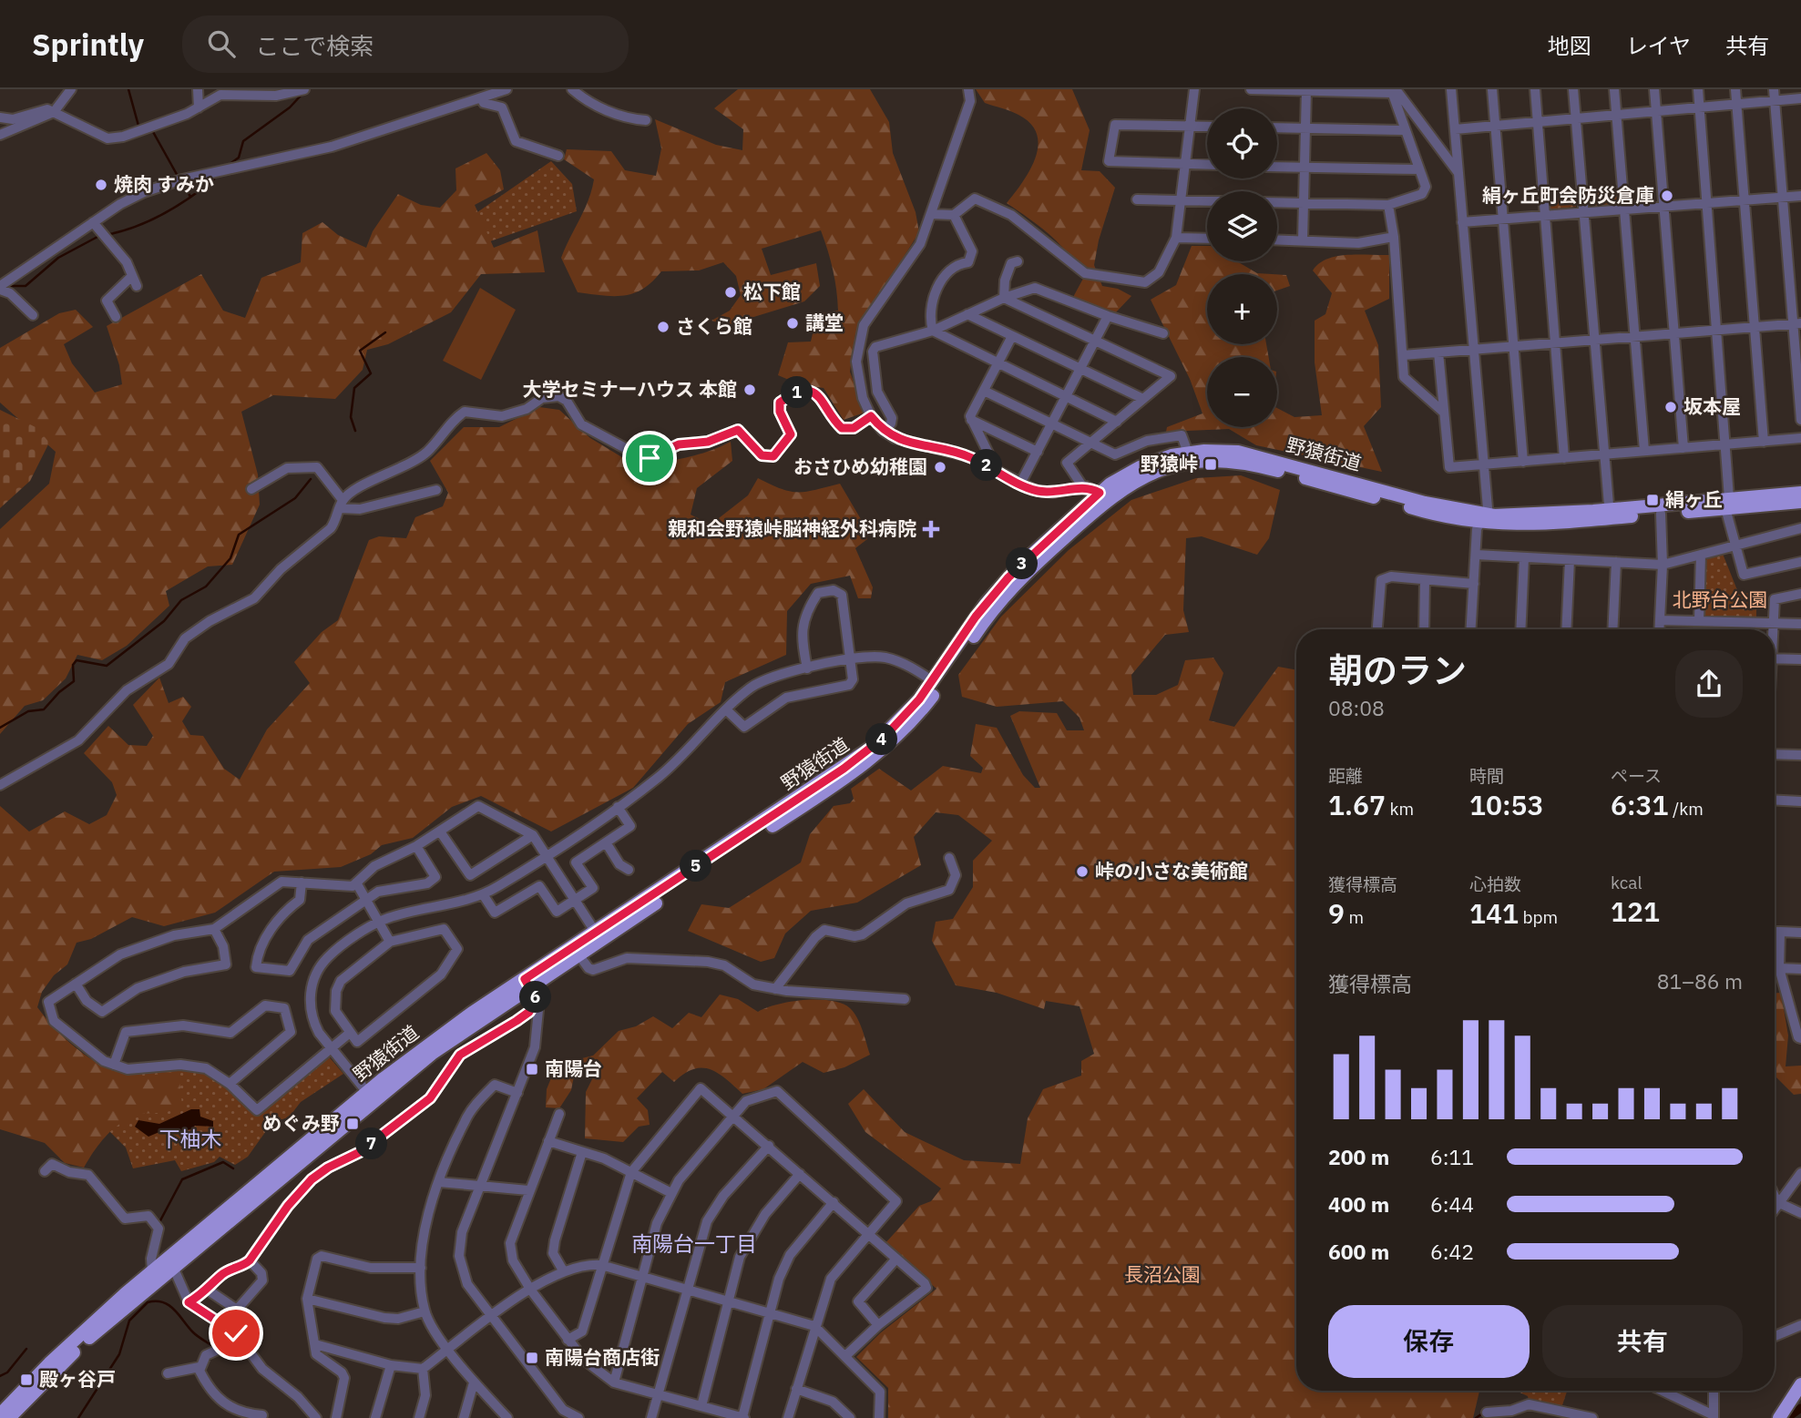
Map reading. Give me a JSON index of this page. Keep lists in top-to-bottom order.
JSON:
{
  "streets": {
    "main road": ["野猿街道"]
  },
  "districts": ["下柚木", "南陽台一丁目"],
  "parks": ["北野台公園", "長沼公園"],
  "places": {
    "other": [
      "焼肉 すみか",
      "絹ヶ丘町会防災倉庫",
      "松下館",
      "講堂",
      "さくら館",
      "大学セミナーハウス 本館",
      "坂本屋",
      "おさひめ幼稚園",
      "峠の小さな美術館"
    ],
    "transit": [
      "野猿峠",
      "絹ヶ丘",
      "南陽台",
      "めぐみ野",
      "南陽台商店街",
      "殿ヶ谷戸"
    ],
    "health": ["親和会野猿峠脳神経外科病院"]
  },
  "page": {
    "header": "Sprintly",
    "search": "ここで検索",
    "nav": ["地図", "レイヤ", "共有"],
    "map_buttons": ["+", "−"],
    "pins": [
      "1",
      "2",
      "3",
      "4",
      "5",
      "6",
      "7"
    ],
    "heading": ["朝のラン", "08:08"],
    "stats": [
      ["距離", "1.67 km"],
      ["時間", "10:53"],
      ["ペース", "6:31 /km"],
      ["獲得標高", "9 m"],
      ["心拍数", "141 bpm"],
      ["kcal", "121"]
    ],
    "chart": ["獲得標高", "81–86 m"],
    "list": [
      {
        "name": "200 m",
        "note": "6:11"
      },
      {
        "name": "400 m",
        "note": "6:44"
      },
      {
        "name": "600 m",
        "note": "6:42"
      }
    ],
    "buttons": ["保存", "共有"]
  }
}
